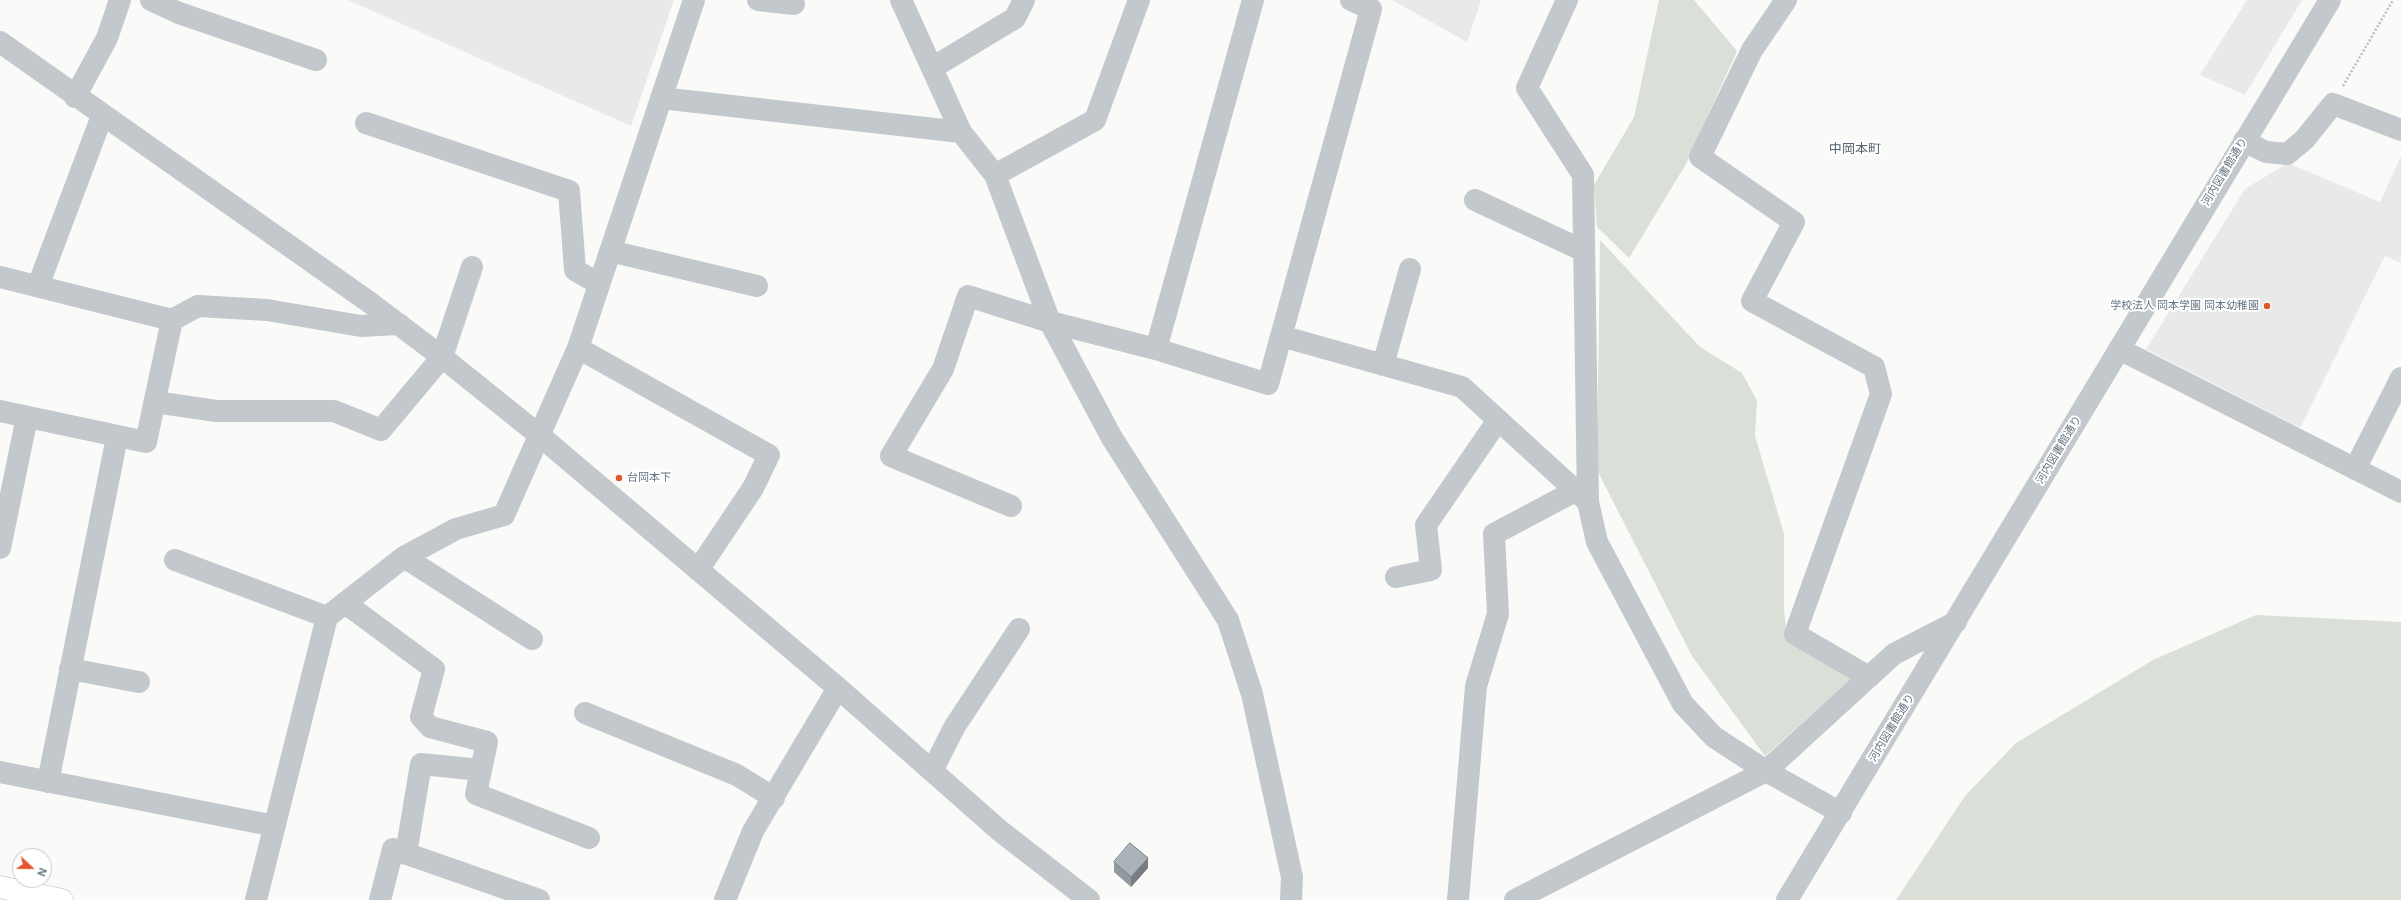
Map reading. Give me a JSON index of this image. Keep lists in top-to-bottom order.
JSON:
{
  "streets": {
    "street": ["河内図書館通り"]
  },
  "districts": ["中岡本町"],
  "places": ["学校法人 岡本学園 岡本幼稚園", "台岡本下"],
  "north": "right"
}
